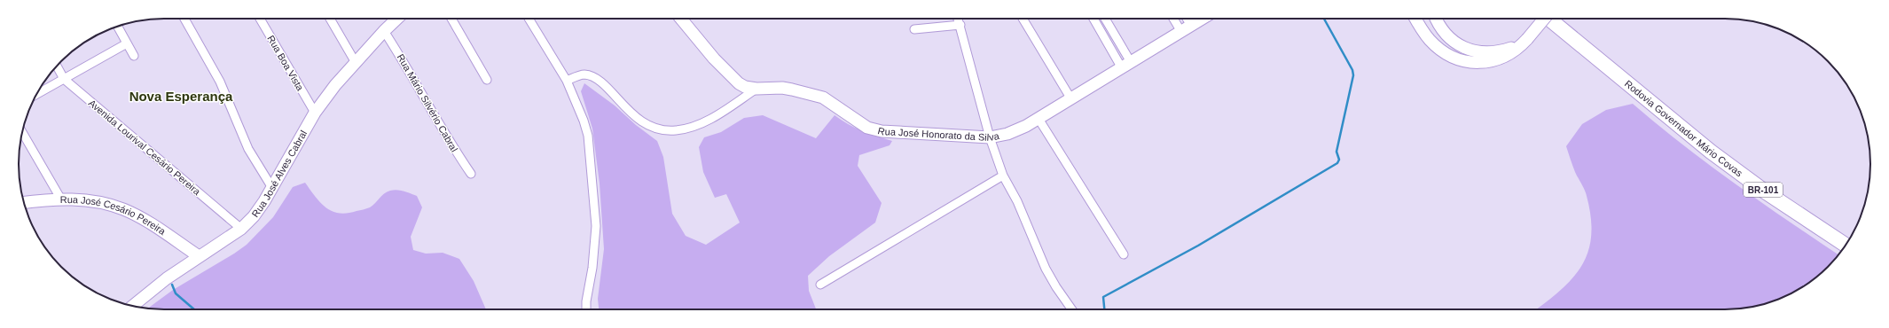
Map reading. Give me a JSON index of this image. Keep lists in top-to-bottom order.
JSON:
{
  "streets": {
    "highway": ["Rodovia Governador Mário Covas", "BR-101"],
    "street": [
      "Rua Boa Vista",
      "Rua Mário Silvério Cabral",
      "Rua José Honorato da Silva",
      "Avenida Lourival Cesário Pereira",
      "Rua José Alves Cabral",
      "Rua José Cesário Pereira"
    ]
  },
  "crossings": [
    ["Rua Boa Vista", "Rua José Alves Cabral"],
    ["Rua Mário Silvério Cabral", "Rua José Alves Cabral"],
    ["Avenida Lourival Cesário Pereira", "Rua José Alves Cabral"],
    ["Rua José Alves Cabral", "Rua José Cesário Pereira"]
  ],
  "districts": ["Nova Esperança"]
}
